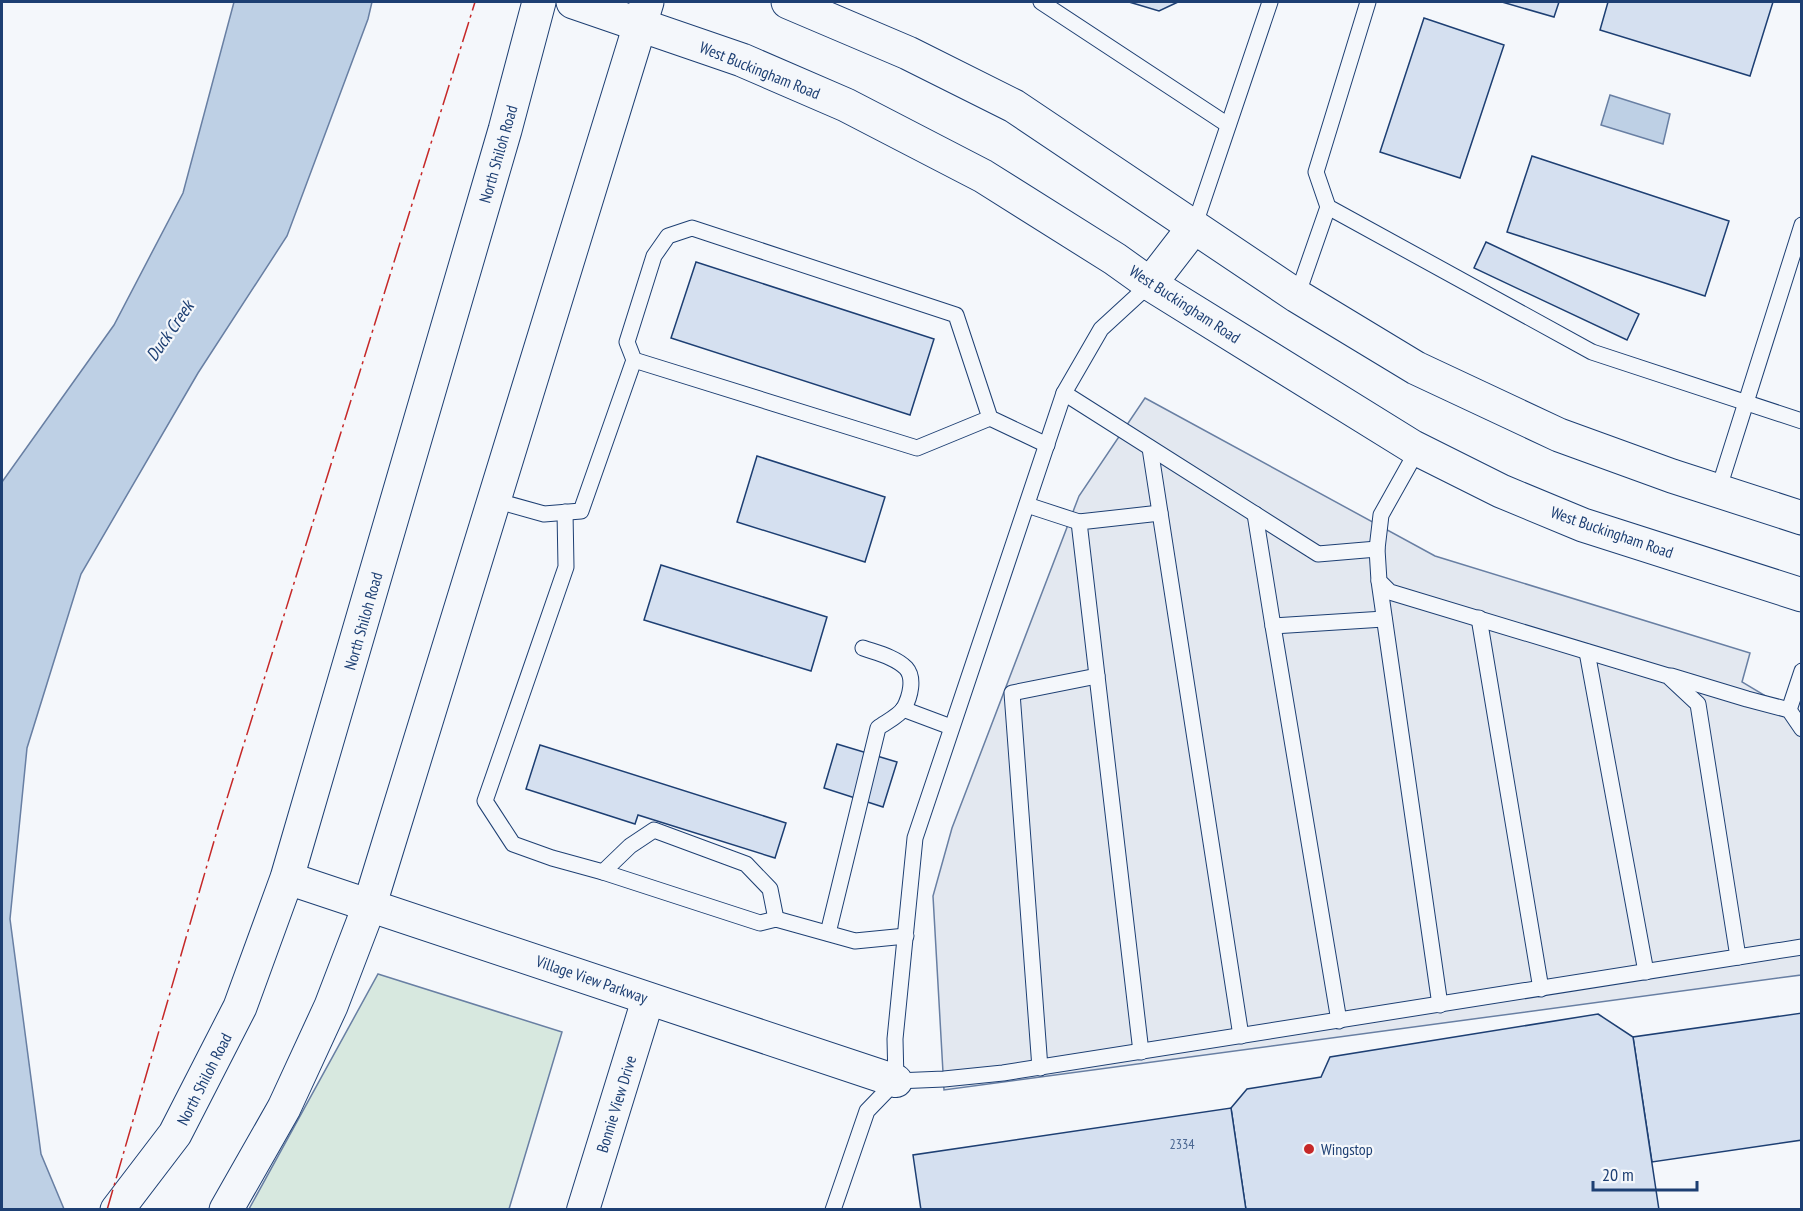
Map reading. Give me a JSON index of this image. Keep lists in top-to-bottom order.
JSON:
{
  "streets": {
    "main road": ["West Buckingham Road", "North Shiloh Road"],
    "street": ["Village View Parkway", "Bonnie View Drive"]
  },
  "crossings": [
    ["North Shiloh Road", "Village View Parkway"],
    ["Village View Parkway", "Bonnie View Drive"]
  ],
  "water": ["Duck Creek"],
  "places": ["Wingstop"],
  "house_numbers": ["2334"],
  "scale_bar": "20 m"
}
